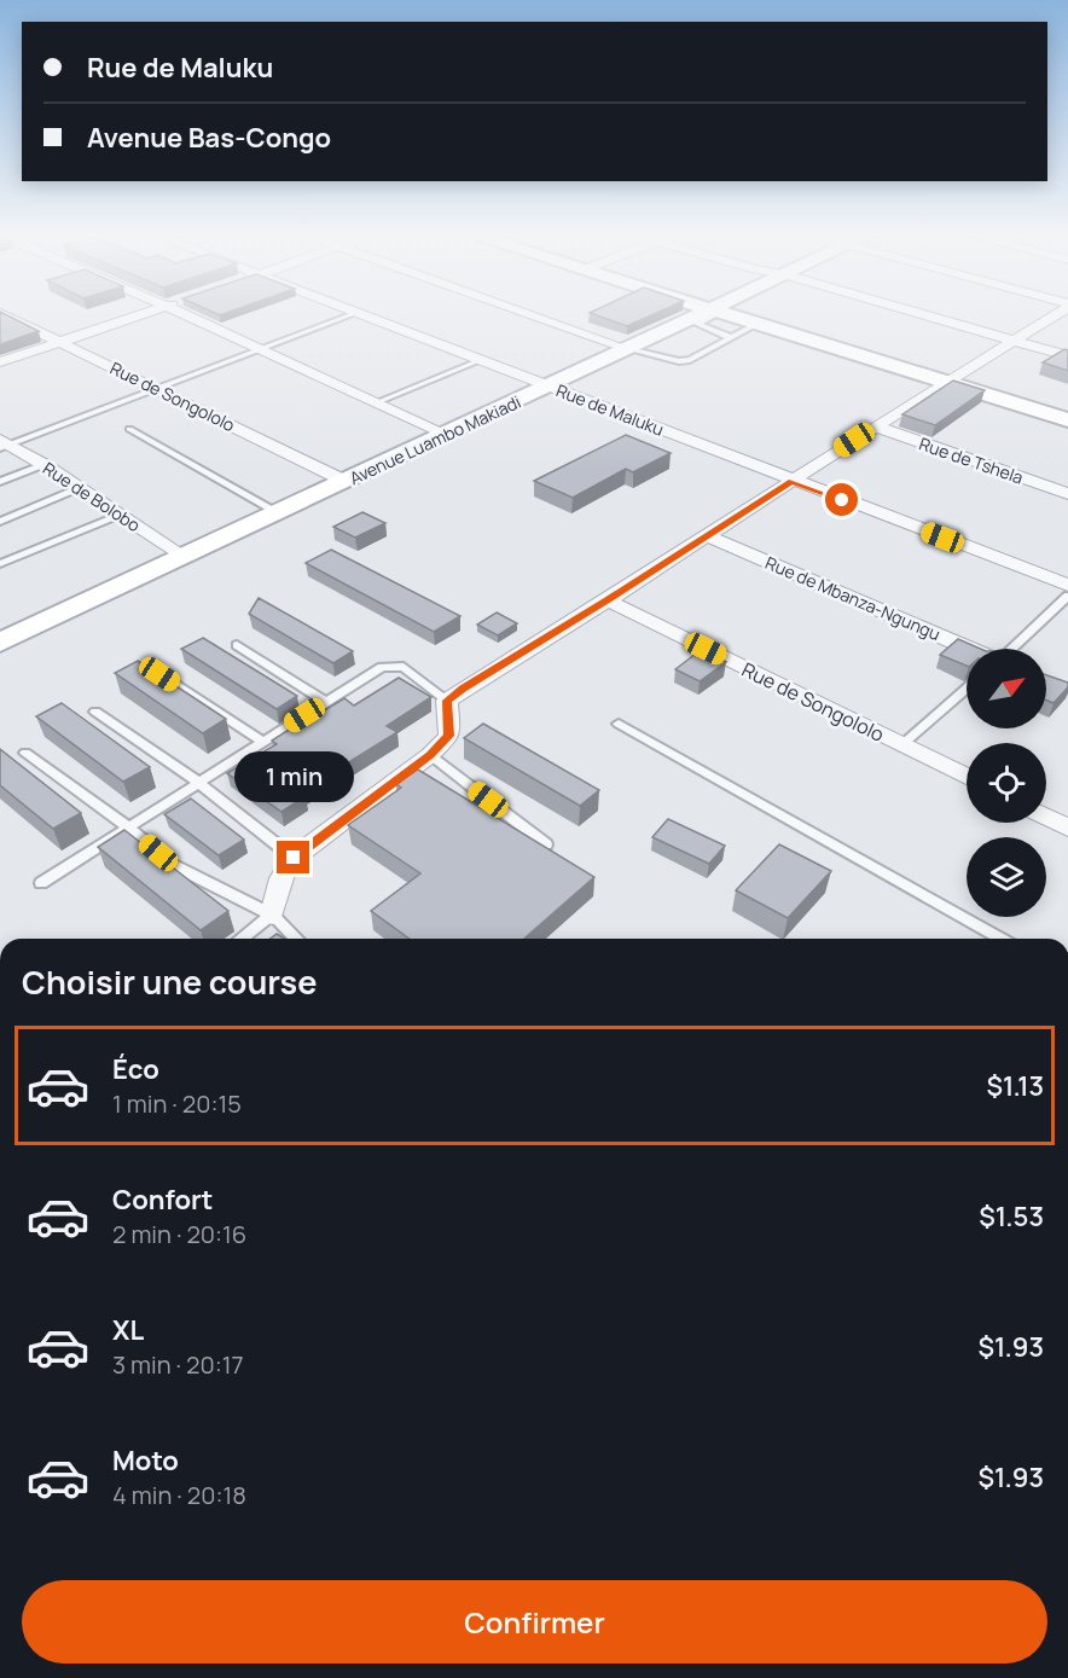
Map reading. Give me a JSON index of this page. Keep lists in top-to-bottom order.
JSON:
{
  "streets": {
    "main road": ["Avenue Luambo Makiadi"],
    "street": [
      "Rue de Songololo",
      "Rue de Maluku",
      "Rue de Tshela",
      "Rue de Bolobo",
      "Rue de Mbanza-Ngungu"
    ]
  },
  "crossings": [
    ["Rue de Songololo", "Avenue Luambo Makiadi"],
    ["Rue de Maluku", "Avenue Luambo Makiadi"],
    ["Avenue Luambo Makiadi", "Rue de Bolobo"]
  ],
  "north": "top right",
  "page": {
    "banner": ["Rue de Maluku", "Avenue Bas-Congo"],
    "bubble": "1 min",
    "heading": "Choisir une course",
    "list": [
      {
        "name": "Éco",
        "note": "1 min · 20:15",
        "value": "$1.13"
      },
      {
        "name": "Confort",
        "note": "2 min · 20:16",
        "value": "$1.53"
      },
      {
        "name": "XL",
        "note": "3 min · 20:17",
        "value": "$1.93"
      },
      {
        "name": "Moto",
        "note": "4 min · 20:18",
        "value": "$1.93"
      }
    ],
    "buttons": "Confirmer"
  }
}
